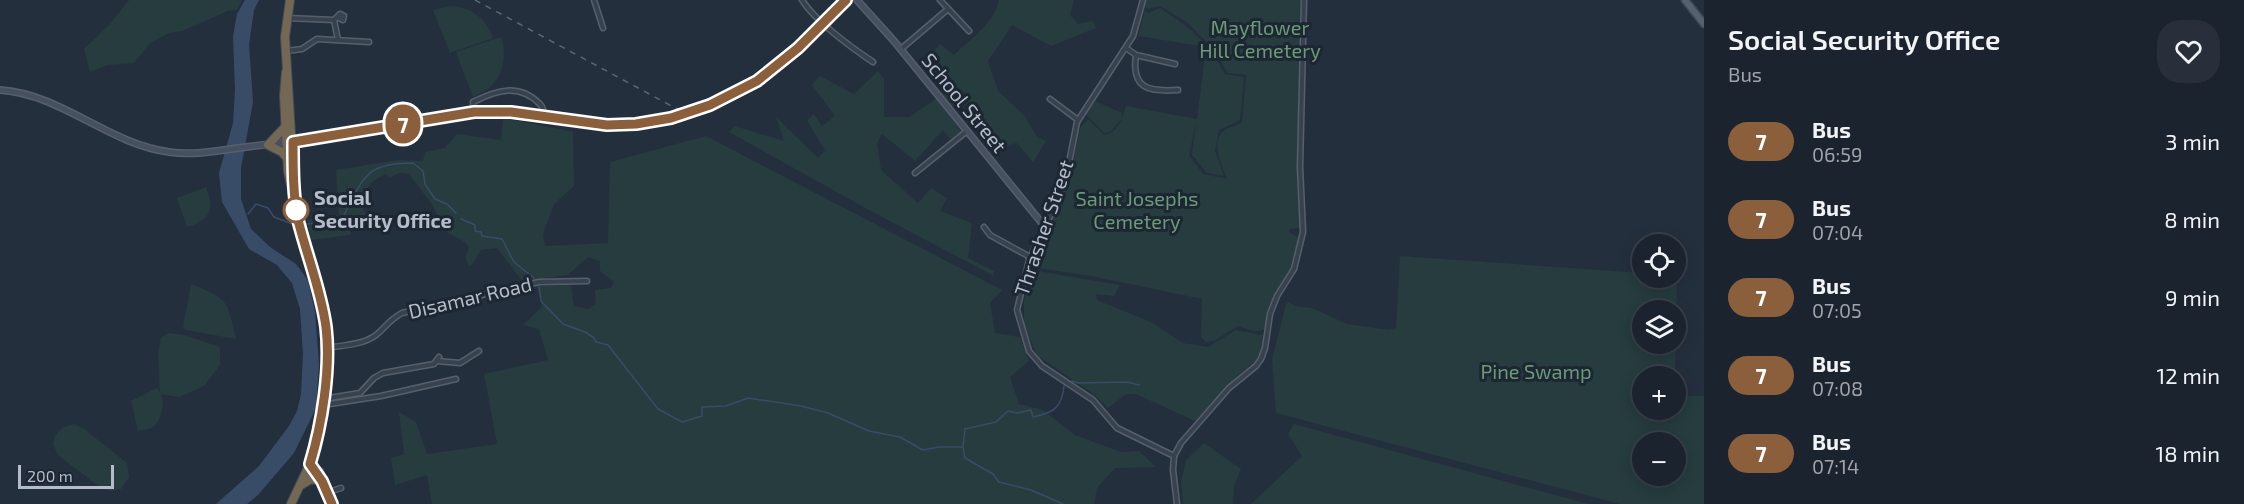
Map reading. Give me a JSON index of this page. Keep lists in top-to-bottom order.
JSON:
{
  "streets": {
    "street": ["School Street", "Thrasher Street", "Disamar Road"]
  },
  "crossings": [
    ["School Street", "Thrasher Street"]
  ],
  "parks": ["Mayflower Hill Cemetery", "Saint Josephs Cemetery", "Pine Swamp"],
  "places": ["Social Security Office"],
  "lines": ["bus line 7"],
  "scale_bar": "200 m",
  "page": {
    "on_map": "7",
    "heading": ["Social Security Office", "Bus"],
    "list": [
      {
        "mark": "7",
        "name": "Bus",
        "note": "06:59",
        "value": "3 min"
      },
      {
        "mark": "7",
        "name": "Bus",
        "note": "07:04",
        "value": "8 min"
      },
      {
        "mark": "7",
        "name": "Bus",
        "note": "07:05",
        "value": "9 min"
      },
      {
        "mark": "7",
        "name": "Bus",
        "note": "07:08",
        "value": "12 min"
      },
      {
        "mark": "7",
        "name": "Bus",
        "note": "07:14",
        "value": "18 min"
      }
    ],
    "map_buttons": ["+", "−"],
    "scale": "200 m"
  }
}
